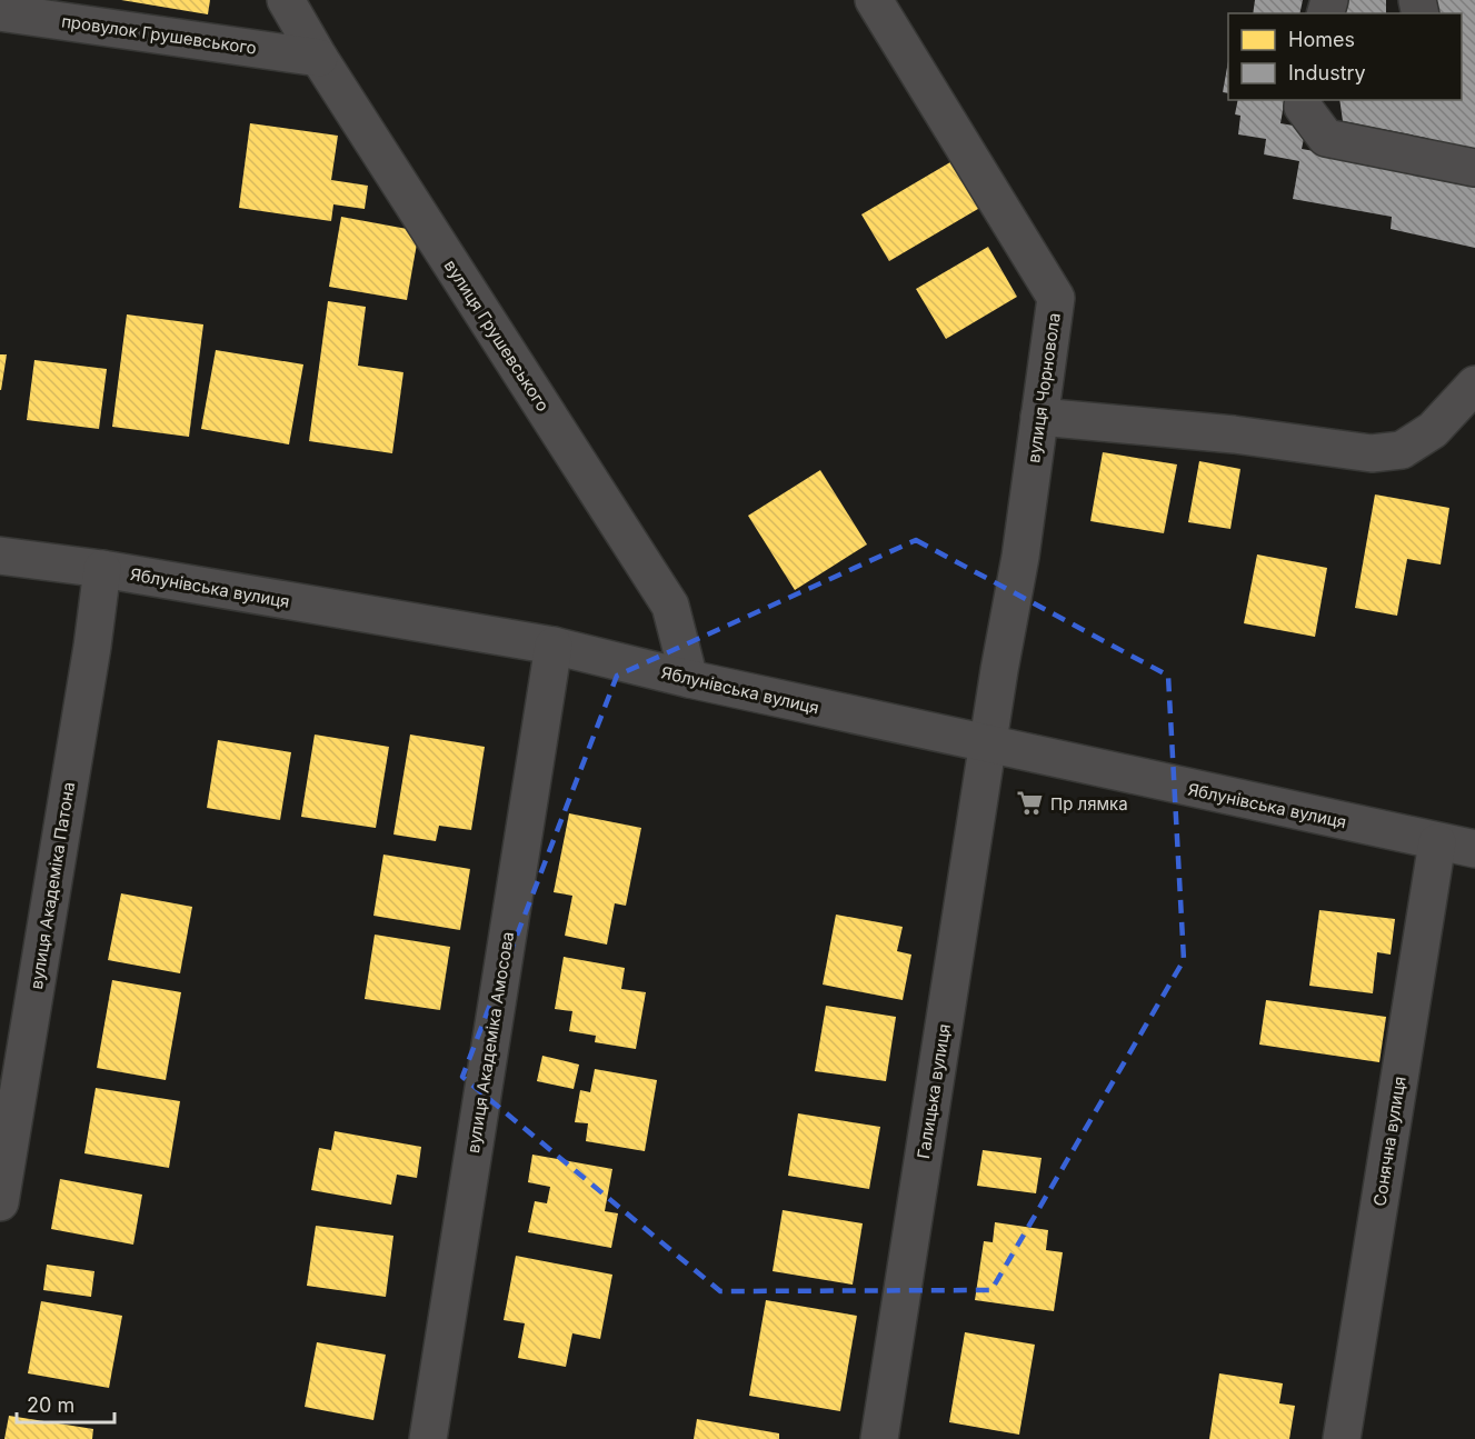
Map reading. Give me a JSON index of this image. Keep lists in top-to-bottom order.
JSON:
{
  "streets": {
    "street": [
      "провулок Грушевського",
      "вулиця Грушевського",
      "вулиця Чорновола",
      "Яблунівська вулиця",
      "вулиця Академіка Патона",
      "вулиця Академіка Амосова",
      "Галицька вулиця",
      "Сонячна вулиця"
    ]
  },
  "crossings": [
    ["провулок Грушевського", "вулиця Грушевського"],
    ["вулиця Грушевського", "Яблунівська вулиця"],
    ["вулиця Чорновола", "Яблунівська вулиця"],
    ["вулиця Чорновола", "Галицька вулиця"],
    ["Яблунівська вулиця", "вулиця Академіка Патона"],
    ["Яблунівська вулиця", "вулиця Академіка Амосова"],
    ["Яблунівська вулиця", "Галицька вулиця"],
    ["Яблунівська вулиця", "Сонячна вулиця"]
  ],
  "places": {
    "supermarket": ["Пр лямка"]
  },
  "legend": ["Homes", "Industry"],
  "scale_bar": "20 m"
}
